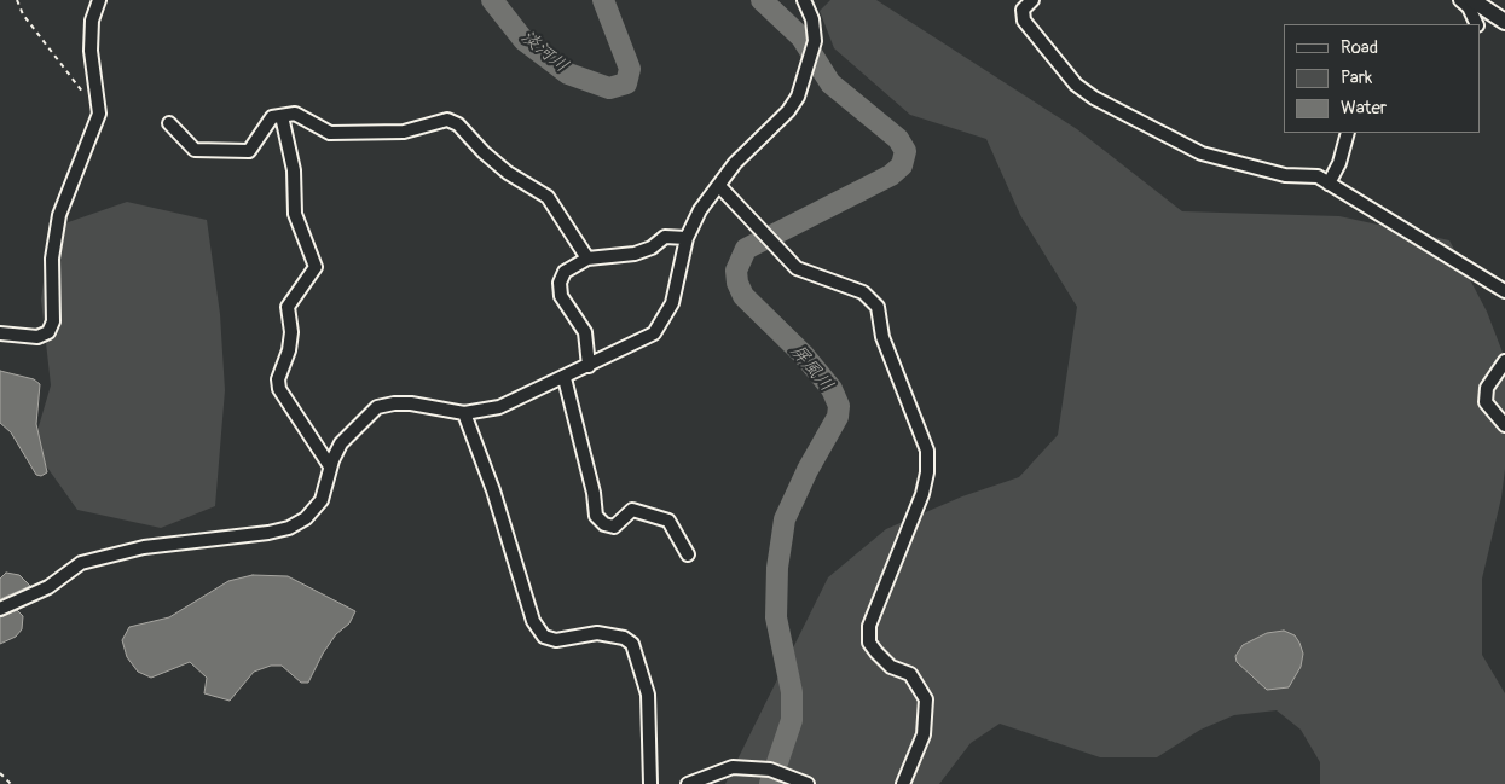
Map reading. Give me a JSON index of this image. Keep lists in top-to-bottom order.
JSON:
{
  "water": ["淡河川", "屏風川"],
  "legend": ["Road", "Park", "Water"]
}
